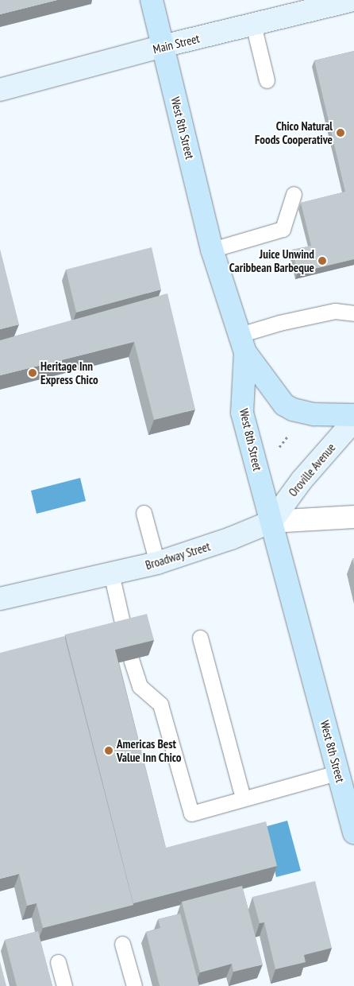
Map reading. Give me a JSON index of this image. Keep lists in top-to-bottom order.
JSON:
{
  "streets": {
    "main road": [
      "Main Street",
      "West 8th Street",
      "Oroville Avenue",
      "Broadway Street"
    ]
  },
  "crossings": [
    ["Main Street", "West 8th Street"],
    ["West 8th Street", "Oroville Avenue"],
    ["West 8th Street", "Broadway Street"],
    ["Oroville Avenue", "Broadway Street"]
  ],
  "places": [
    "Chico Natural Foods Cooperative",
    "Juice Unwind Caribbean Barbeque",
    "Heritage Inn Express Chico",
    "Americas Best Value Inn Chico"
  ]
}
